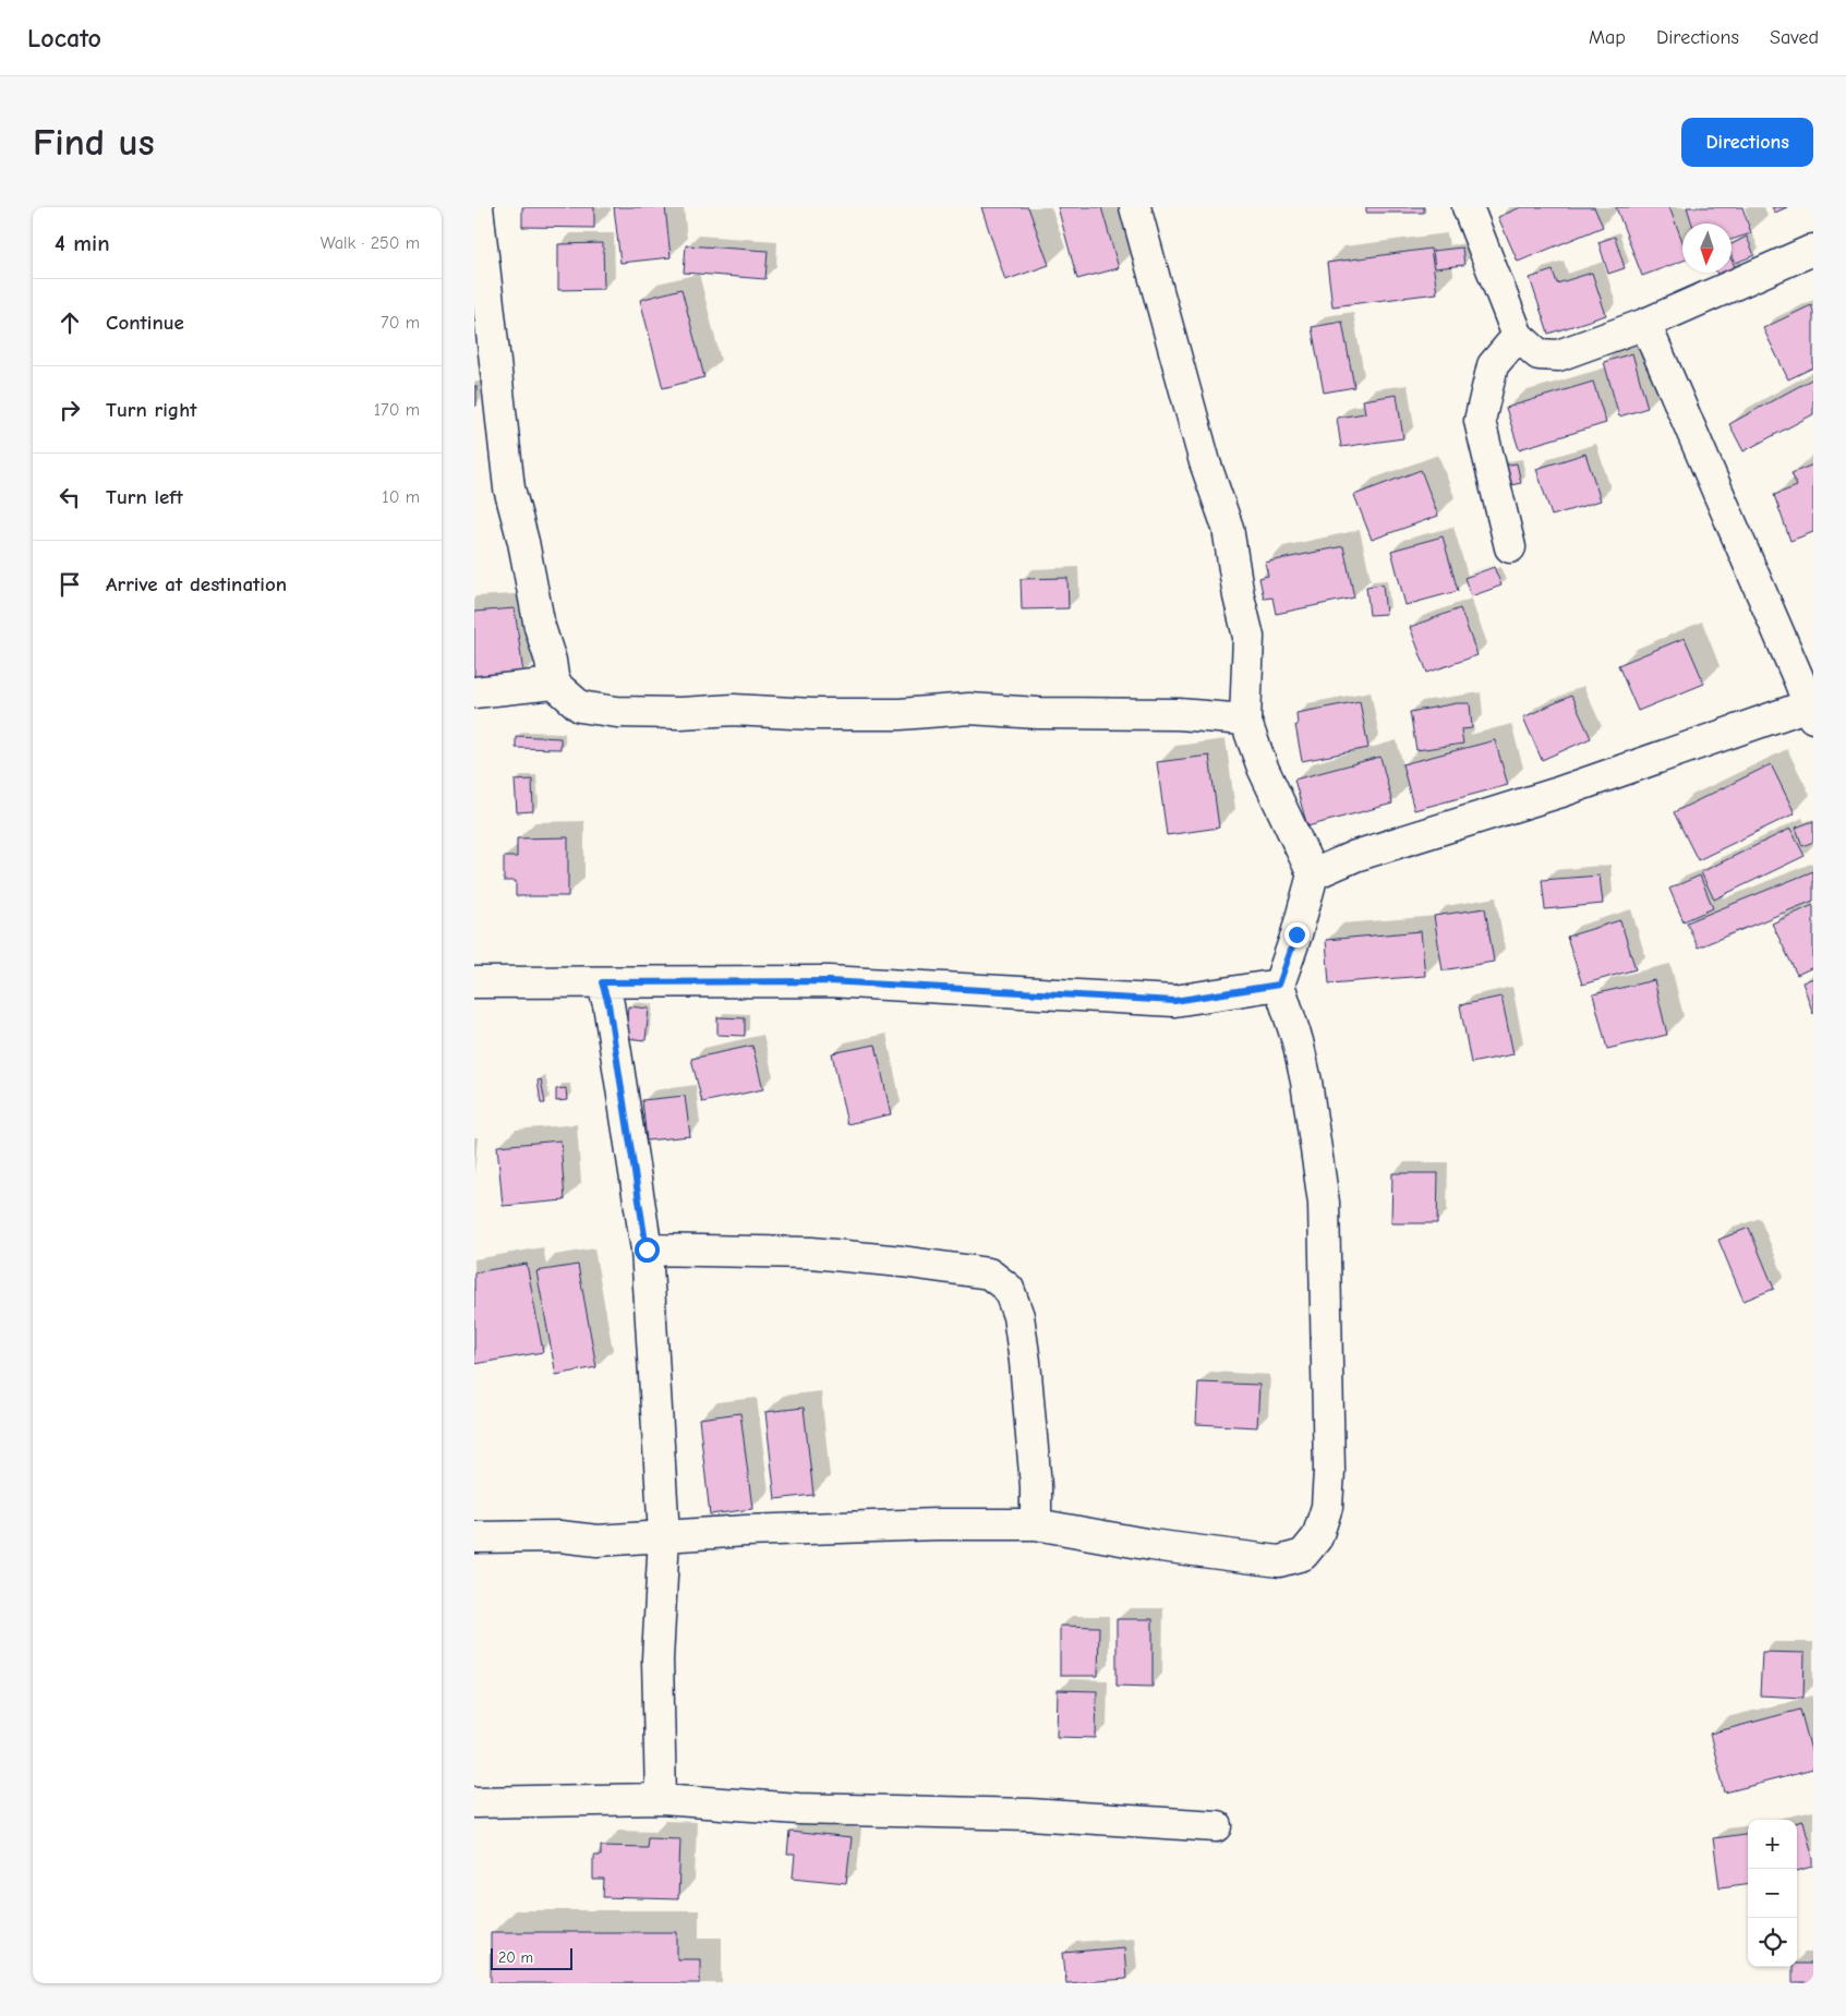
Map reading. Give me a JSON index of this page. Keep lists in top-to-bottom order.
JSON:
{
  "scale_bar": "20 m",
  "north": "bottom",
  "page": {
    "header": "Locato",
    "nav": ["Map", "Directions", "Saved"],
    "buttons": "Directions",
    "title": "Find us",
    "heading": ["4 min", "Walk · 250 m"],
    "list": [
      ["Continue", "70 m"],
      ["Turn right", "170 m"],
      ["Turn left", "10 m"],
      "Arrive at destination"
    ],
    "map_buttons": ["+", "−"],
    "scale": "20 m"
  }
}
